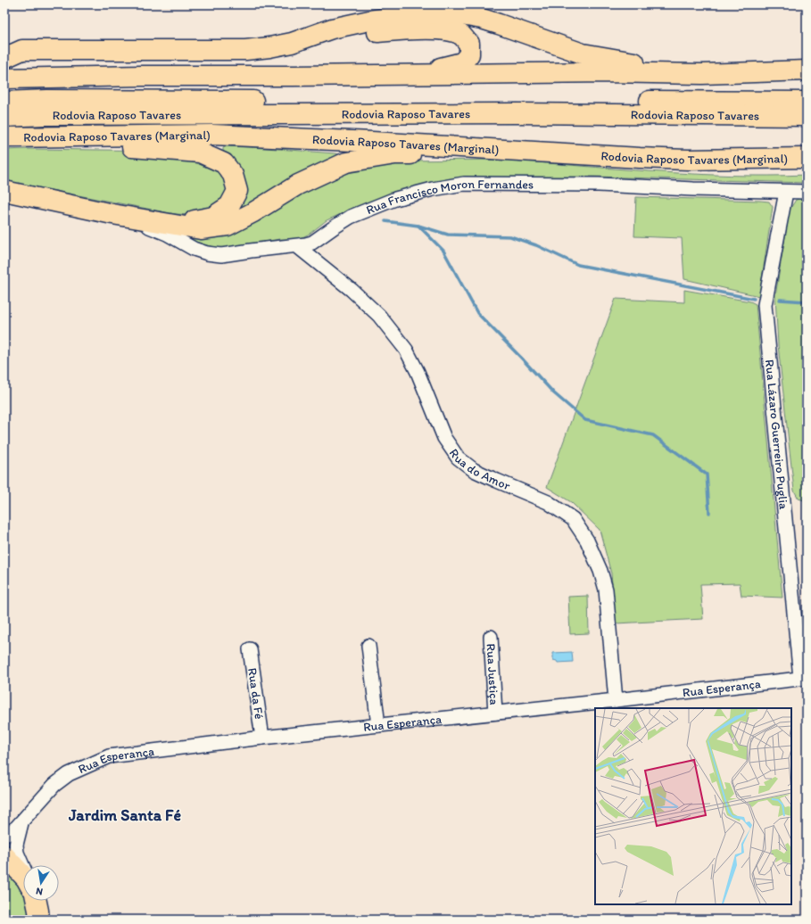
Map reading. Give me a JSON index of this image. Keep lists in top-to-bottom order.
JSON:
{
  "streets": {
    "highway": ["Rodovia Raposo Tavares", "Rodovia Raposo Tavares (Marginal)"],
    "street": [
      "Rua Francisco Moron Fernandes",
      "Rua Lázaro Guerreiro Puglia",
      "Rua do Amor",
      "Rua Justiça",
      "Rua Esperança",
      "Rua da Fé"
    ]
  },
  "crossings": [
    ["Rua Francisco Moron Fernandes", "Rua Lázaro Guerreiro Puglia"],
    ["Rua Francisco Moron Fernandes", "Rua do Amor"],
    ["Rua Lázaro Guerreiro Puglia", "Rua Esperança"],
    ["Rua do Amor", "Rua Esperança"],
    ["Rua Justiça", "Rua Esperança"],
    ["Rua Esperança", "Rua da Fé"]
  ],
  "districts": ["Jardim Santa Fé"],
  "north": "bottom"
}
